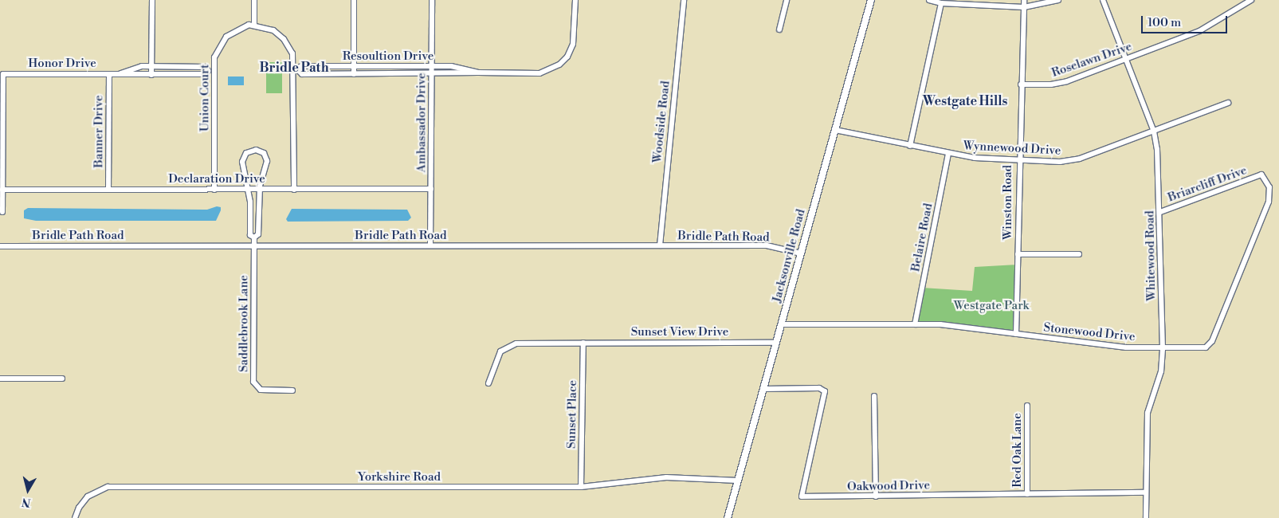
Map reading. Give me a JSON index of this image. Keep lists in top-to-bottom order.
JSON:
{
  "streets": {
    "street": [
      "Resoultion Drive",
      "Roselawn Drive",
      "Honor Drive",
      "Union Court",
      "Woodside Road",
      "Ambassador Drive",
      "Banner Drive",
      "Wynnewood Drive",
      "Declaration Drive",
      "Briarcliff Drive",
      "Winston Road",
      "Bridle Path Road",
      "Belaire Road",
      "Jacksonville Road",
      "Whitewood Road",
      "Saddlebrook Lane",
      "Sunset View Drive",
      "Stonewood Drive",
      "Sunset Place",
      "Red Oak Lane",
      "Yorkshire Road",
      "Oakwood Drive"
    ]
  },
  "crossings": [
    ["Resoultion Drive", "Ambassador Drive"],
    ["Roselawn Drive", "Winston Road"],
    ["Roselawn Drive", "Whitewood Road"],
    ["Honor Drive", "Union Court"],
    ["Honor Drive", "Banner Drive"],
    ["Honor Drive", "Declaration Drive"],
    ["Union Court", "Declaration Drive"],
    ["Woodside Road", "Bridle Path Road"],
    ["Ambassador Drive", "Declaration Drive"],
    ["Ambassador Drive", "Bridle Path Road"],
    ["Banner Drive", "Declaration Drive"],
    ["Wynnewood Drive", "Winston Road"],
    ["Wynnewood Drive", "Belaire Road"],
    ["Wynnewood Drive", "Jacksonville Road"],
    ["Wynnewood Drive", "Whitewood Road"],
    ["Briarcliff Drive", "Whitewood Road"],
    ["Briarcliff Drive", "Stonewood Drive"],
    ["Winston Road", "Stonewood Drive"],
    ["Bridle Path Road", "Jacksonville Road"],
    ["Bridle Path Road", "Saddlebrook Lane"],
    ["Belaire Road", "Stonewood Drive"],
    ["Jacksonville Road", "Sunset View Drive"],
    ["Jacksonville Road", "Stonewood Drive"],
    ["Jacksonville Road", "Yorkshire Road"],
    ["Jacksonville Road", "Oakwood Drive"],
    ["Whitewood Road", "Stonewood Drive"],
    ["Whitewood Road", "Oakwood Drive"],
    ["Sunset View Drive", "Sunset Place"],
    ["Sunset Place", "Yorkshire Road"],
    ["Red Oak Lane", "Oakwood Drive"]
  ],
  "districts": ["Bridle Path", "Westgate Hills"],
  "parks": ["Westgate Park"],
  "scale_bar": "100 m",
  "north": "bottom"
}
